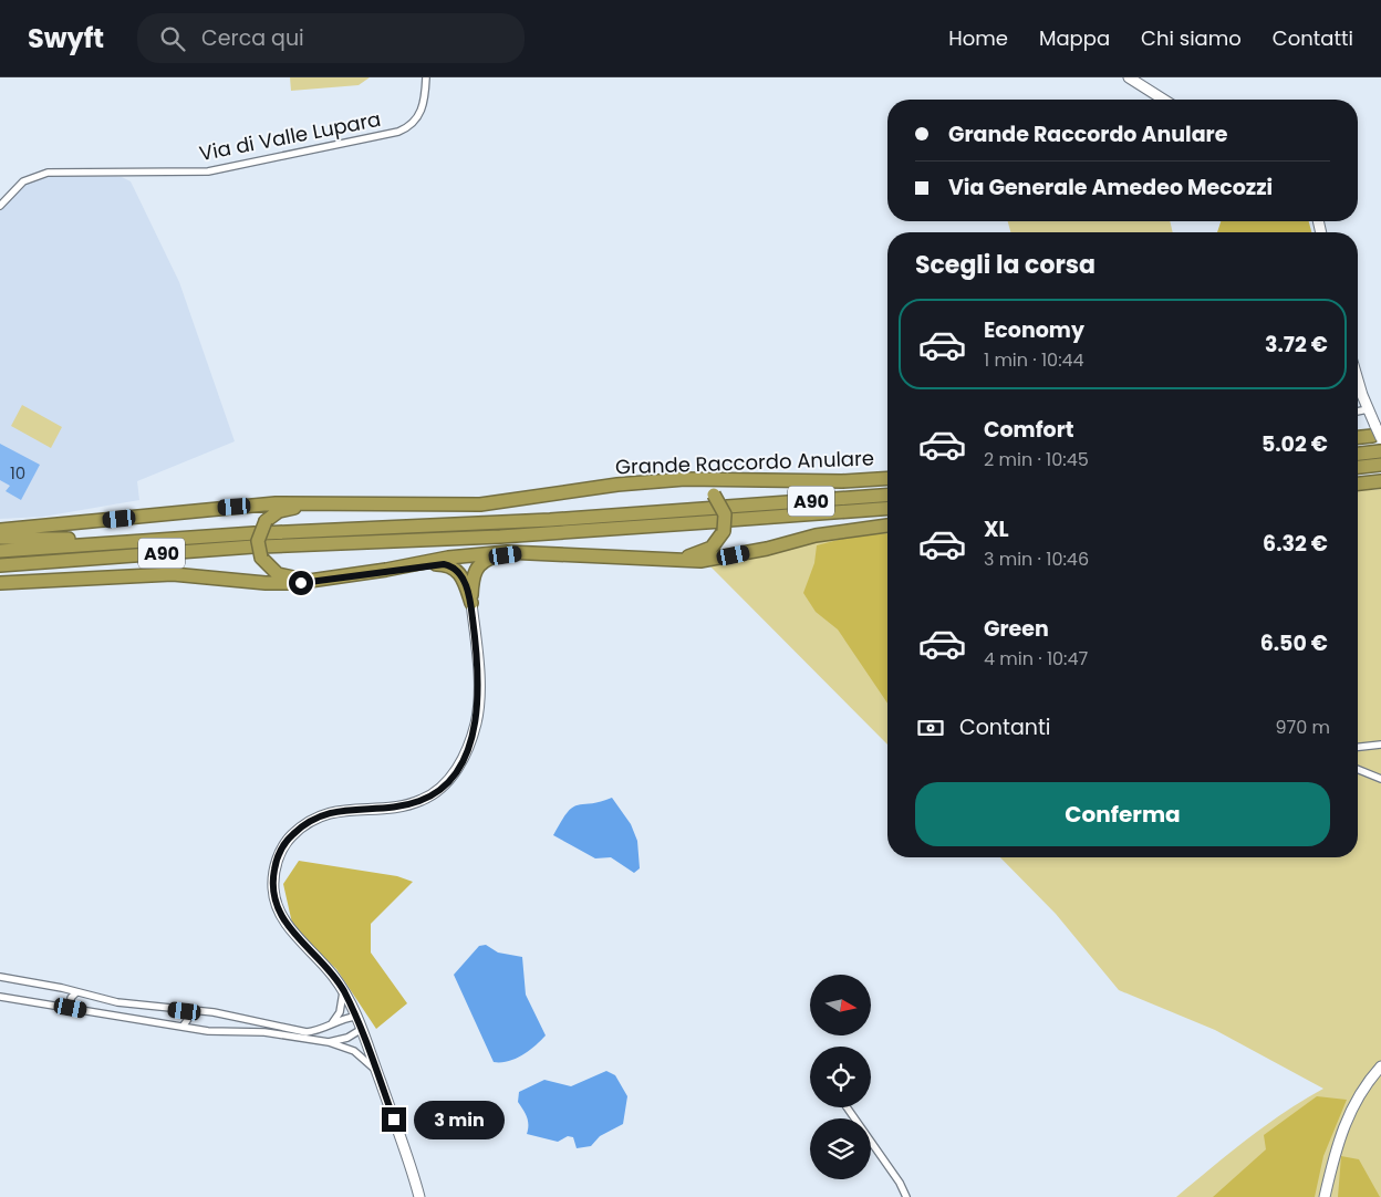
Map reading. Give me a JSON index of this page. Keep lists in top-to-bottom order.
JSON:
{
  "streets": {
    "highway": ["Grande Raccordo Anulare", "A90"],
    "street": ["Via di Valle Lupara"]
  },
  "house_numbers": ["10"],
  "north": "right",
  "page": {
    "header": "Swyft",
    "search": "Cerca qui",
    "nav": [
      "Home",
      "Mappa",
      "Chi siamo",
      "Contatti"
    ],
    "banner": ["Grande Raccordo Anulare", "Via Generale Amedeo Mecozzi"],
    "heading": "Scegli la corsa",
    "list": [
      {
        "name": "Economy",
        "note": "1 min · 10:44",
        "value": "3.72 €"
      },
      {
        "name": "Comfort",
        "note": "2 min · 10:45",
        "value": "5.02 €"
      },
      {
        "name": "XL",
        "note": "3 min · 10:46",
        "value": "6.32 €"
      },
      {
        "name": "Green",
        "note": "4 min · 10:47",
        "value": "6.50 €"
      }
    ],
    "pay": ["Contanti", "970 m"],
    "buttons": "Conferma",
    "bubble": "3 min"
  }
}
